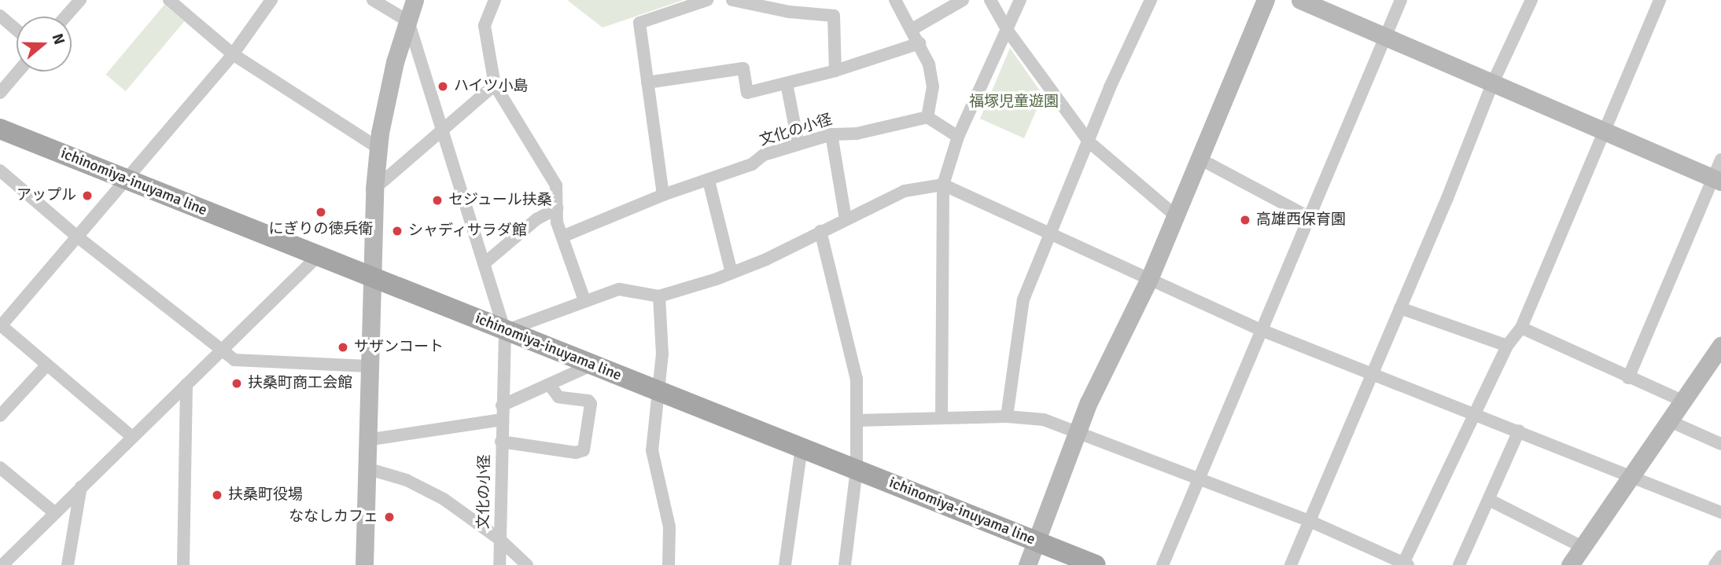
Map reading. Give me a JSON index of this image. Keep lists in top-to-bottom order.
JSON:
{
  "streets": {
    "main road": ["ichinomiya-inuyama line"],
    "street": ["文化の小径"]
  },
  "crossings": [
    ["文化の小径", "ichinomiya-inuyama line"]
  ],
  "parks": ["福塚児童遊園"],
  "places": [
    "ハイツ小島",
    "アップル",
    "セジュール扶桑",
    "にぎりの徳兵衛",
    "高雄西保育園",
    "シャディサラダ館",
    "サザンコート",
    "扶桑町商工会館",
    "扶桑町役場",
    "ななしカフェ"
  ],
  "north": "right"
}
